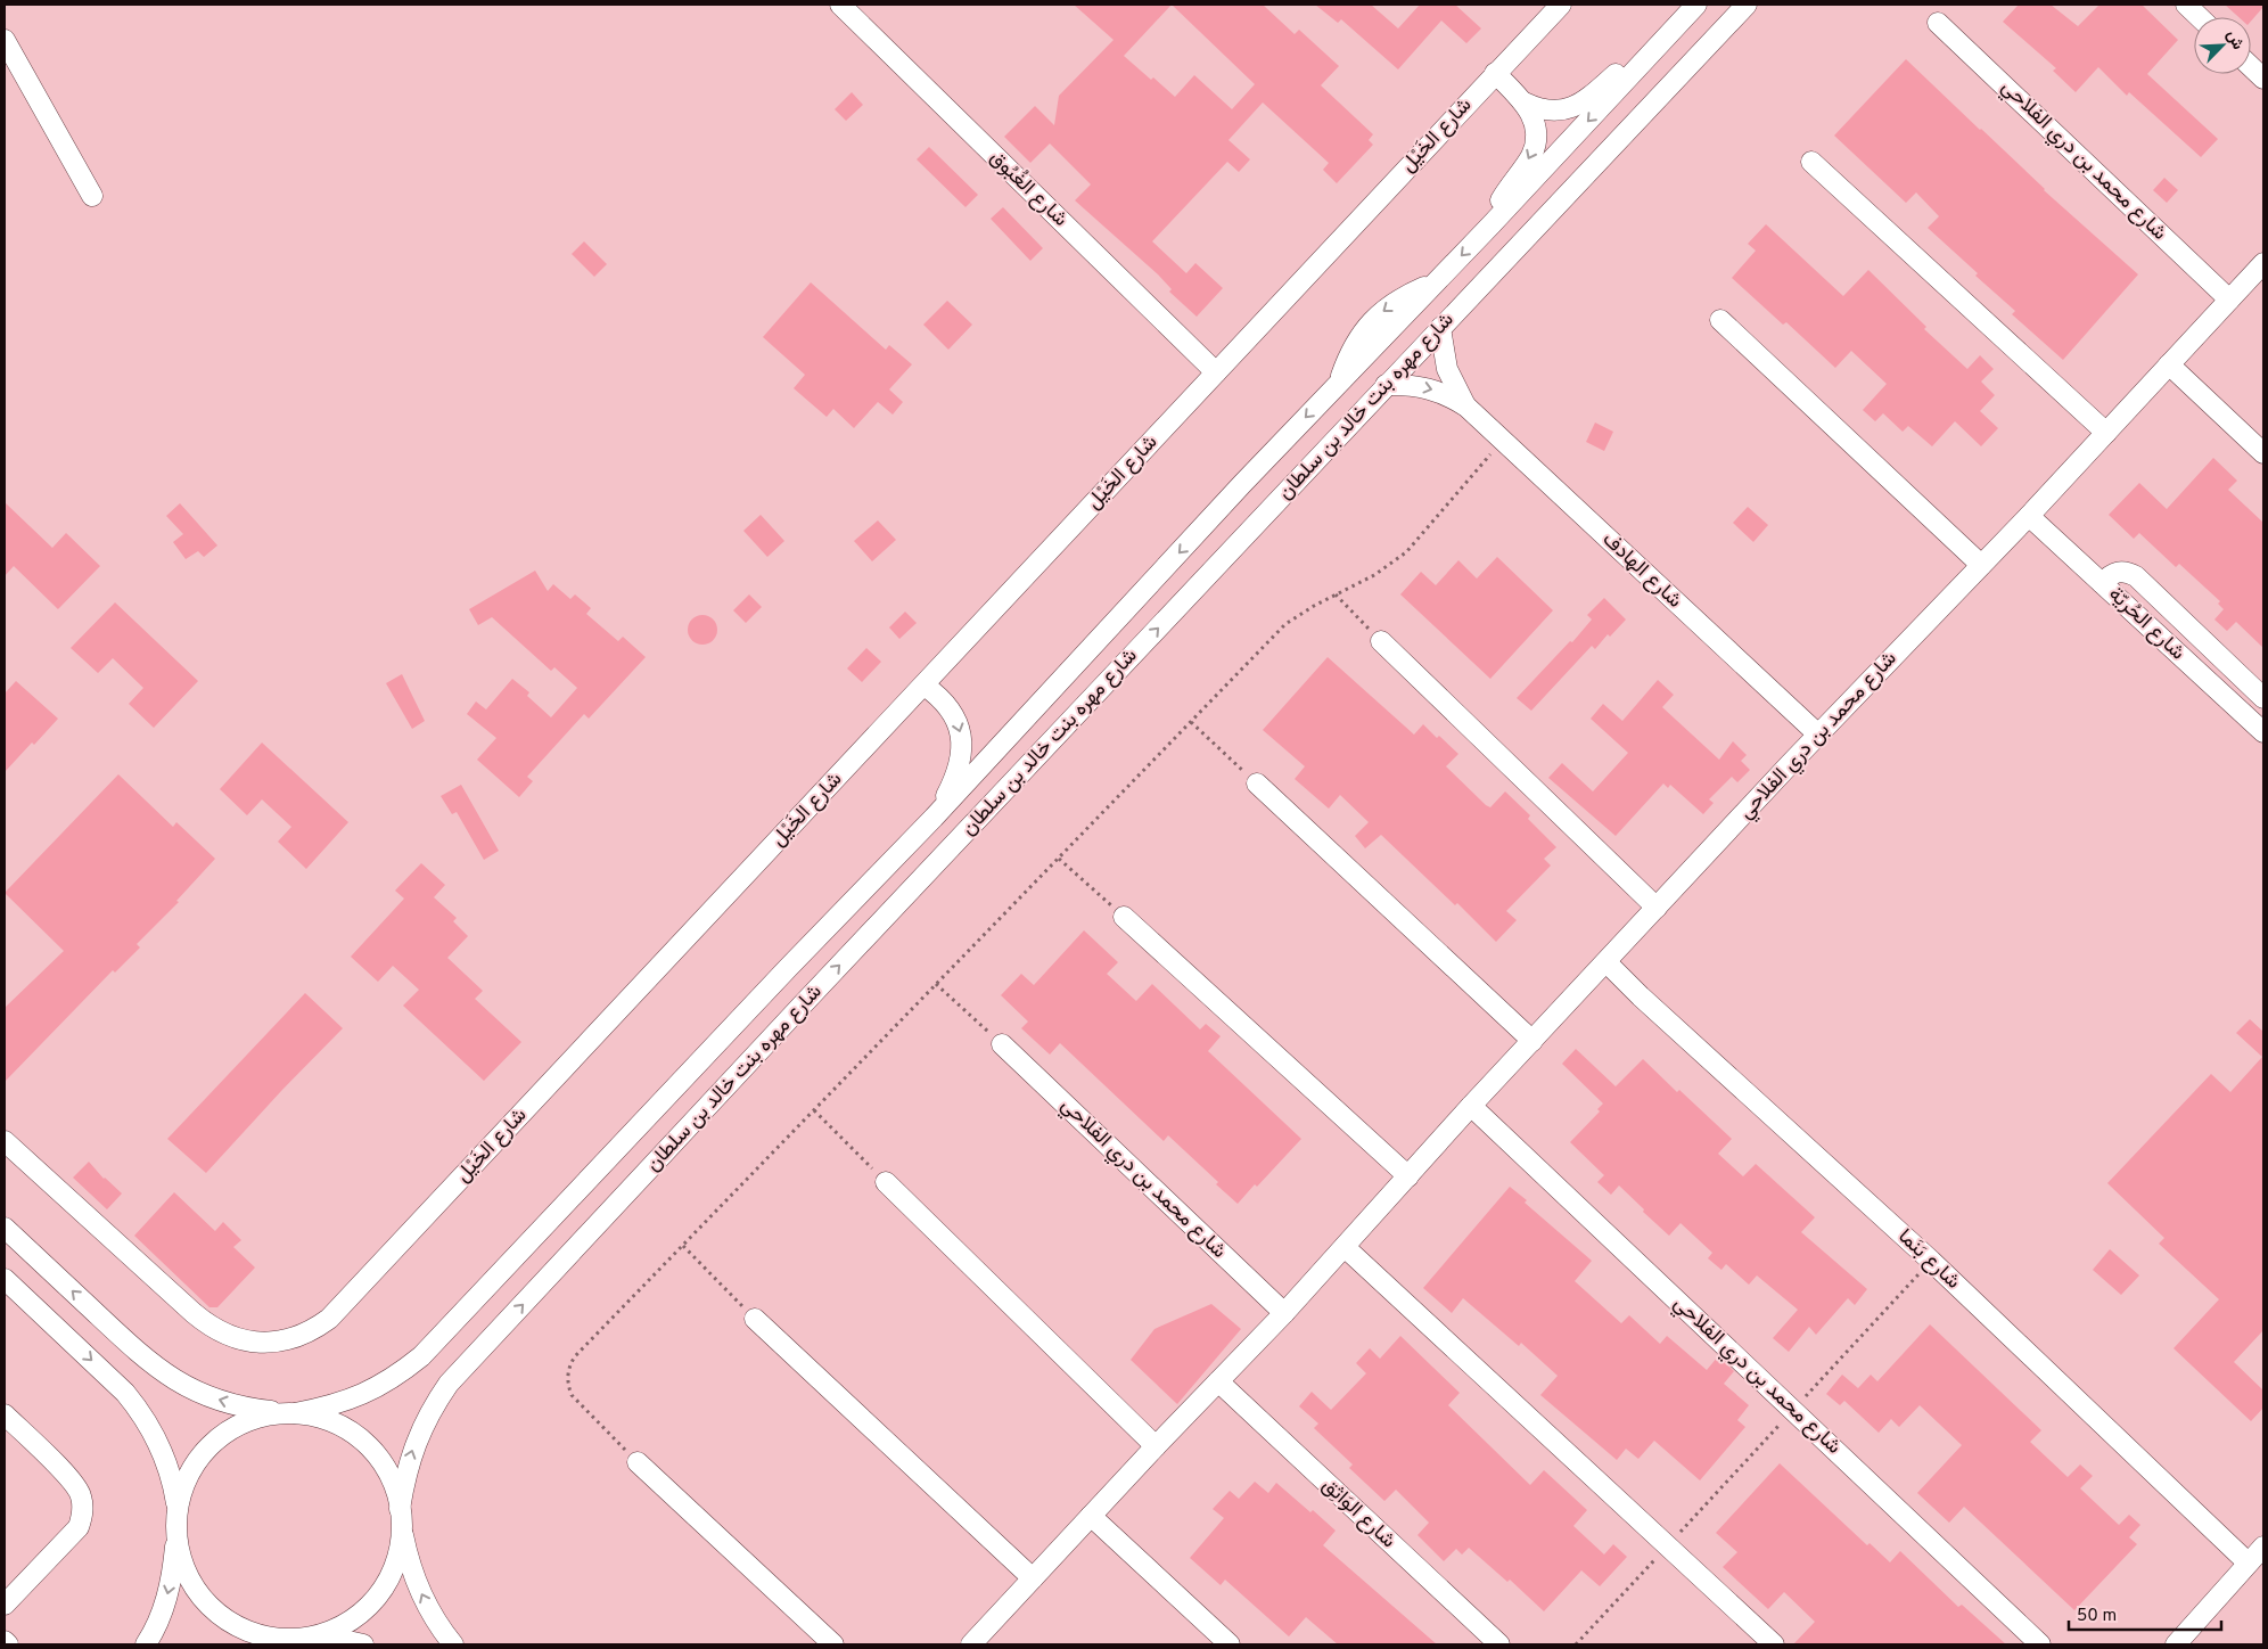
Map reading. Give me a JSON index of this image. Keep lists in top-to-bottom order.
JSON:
{
  "streets": {
    "street": [
      "شارع الخَيْل",
      "شارع محمد بن دري الفلاحي",
      "شارع الغُبُوق",
      "شارع مهره بنت خالد بن سلطان",
      "شارع الهادف",
      "شارع الحُريّة",
      "شارع بَنَما",
      "شارع الوَاثِق"
    ]
  },
  "crossings": [
    ["شارع الخَيْل", "شارع الغُبُوق"],
    ["شارع محمد بن دري الفلاحي", "شارع الهادف"],
    ["شارع محمد بن دري الفلاحي", "شارع الحُريّة"],
    ["شارع محمد بن دري الفلاحي", "شارع بَنَما"],
    ["شارع محمد بن دري الفلاحي", "شارع الوَاثِق"],
    ["شارع مهره بنت خالد بن سلطان", "شارع الهادف"]
  ],
  "scale_bar": "50 m",
  "north": "top right"
}
